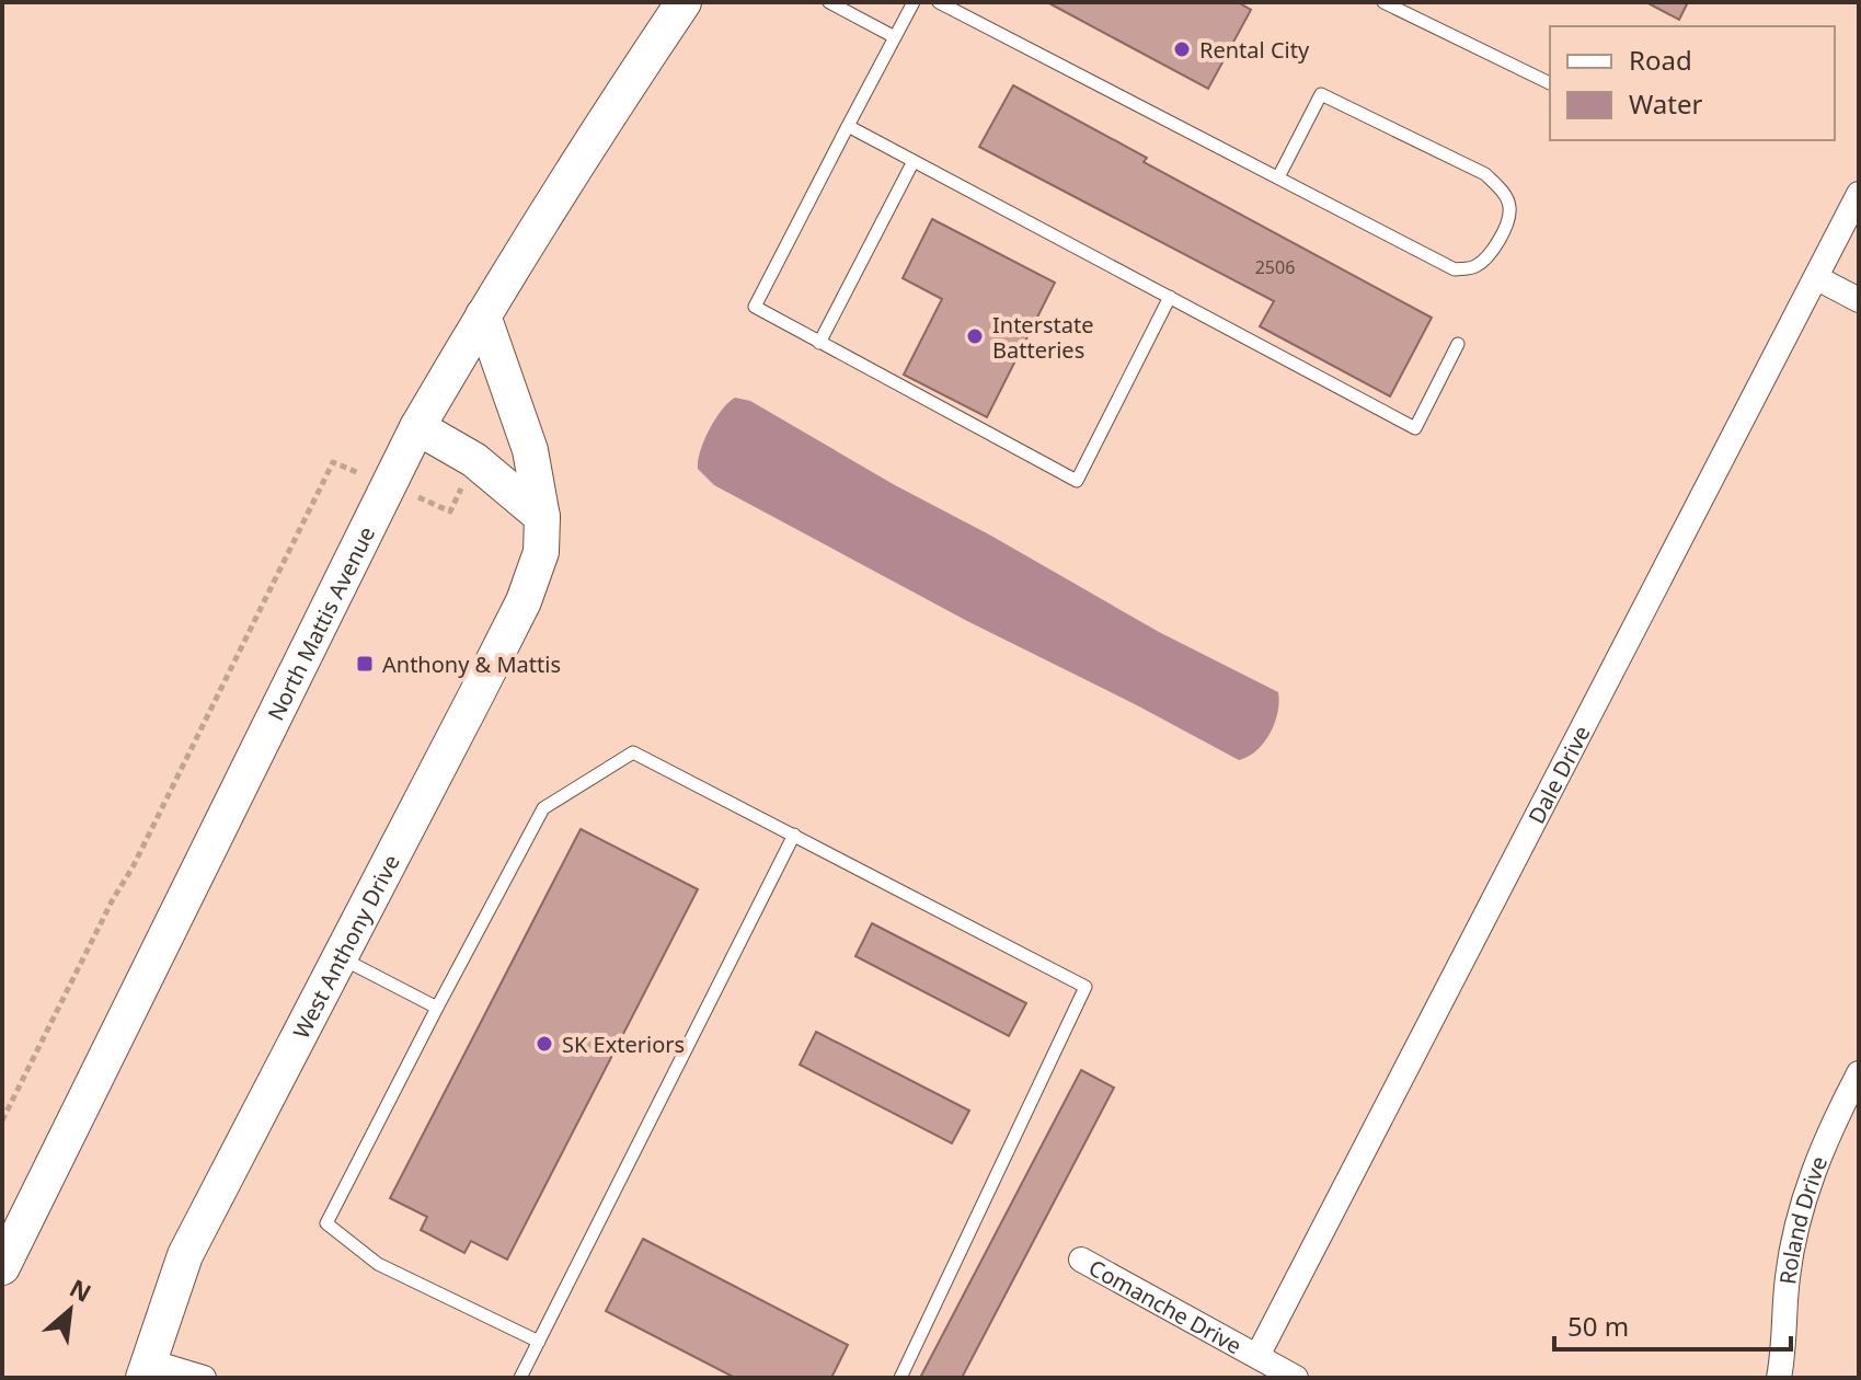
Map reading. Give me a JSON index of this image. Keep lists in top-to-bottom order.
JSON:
{
  "streets": {
    "street": [
      "North Mattis Avenue",
      "Dale Drive",
      "West Anthony Drive",
      "Roland Drive",
      "Comanche Drive"
    ]
  },
  "crossings": [
    ["North Mattis Avenue", "West Anthony Drive"],
    ["Dale Drive", "Comanche Drive"]
  ],
  "places": {
    "other": ["Rental City", "Interstate Batteries", "SK Exteriors"],
    "transit": ["Anthony & Mattis"]
  },
  "house_numbers": ["2506"],
  "legend": ["Road", "Water"],
  "scale_bar": "50 m",
  "north": "top right"
}
